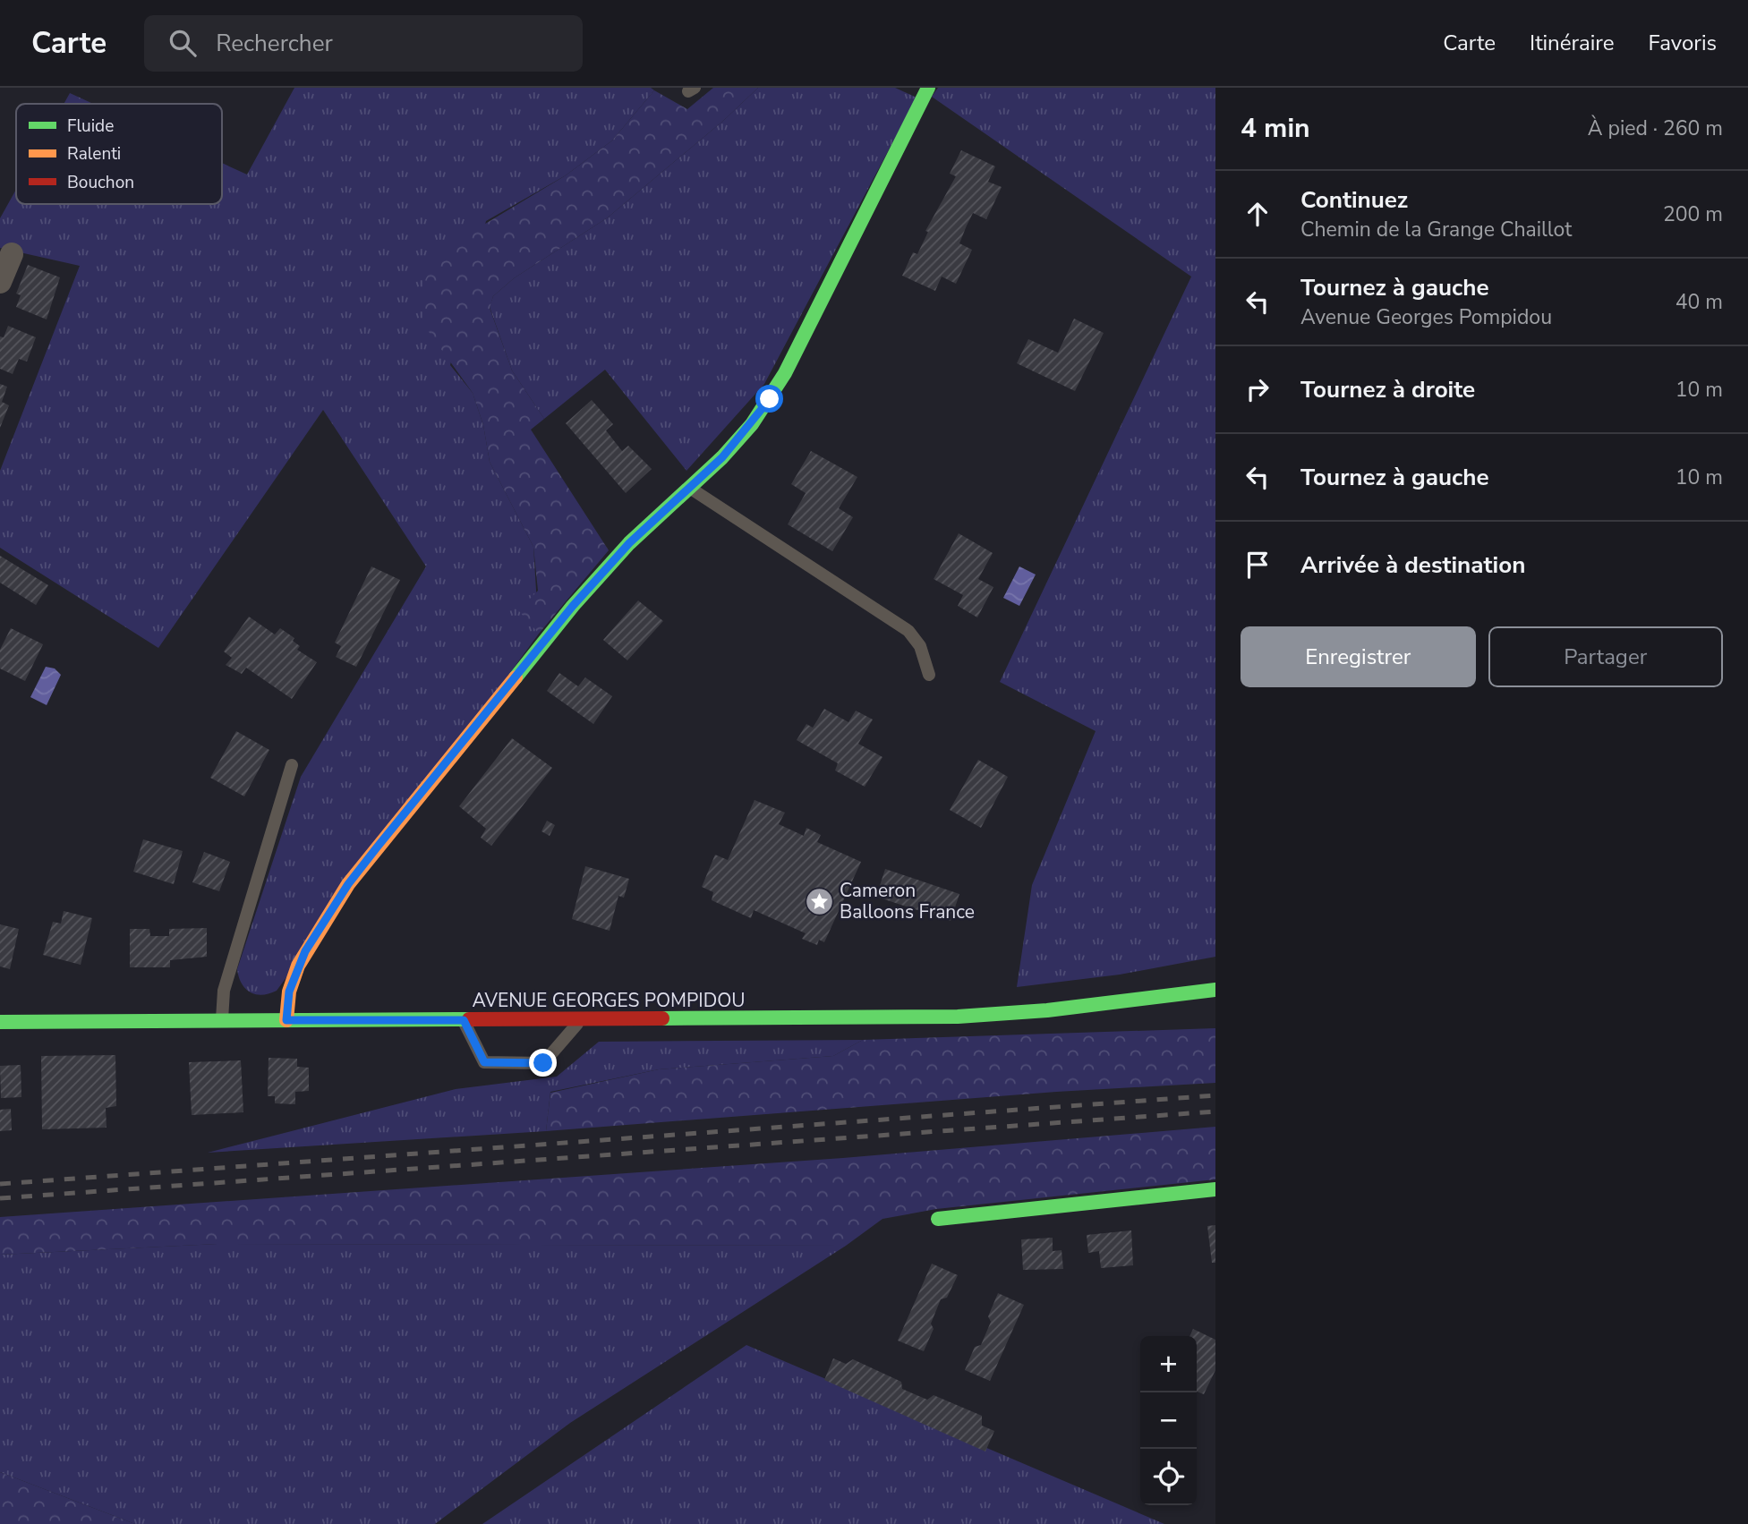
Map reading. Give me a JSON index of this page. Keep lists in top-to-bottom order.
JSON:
{
  "streets": {
    "street": ["AVENUE GEORGES POMPIDOU"]
  },
  "places": {
    "place": ["Cameron Balloons France"]
  },
  "legend": ["Fluide", "Ralenti", "Bouchon"],
  "page": {
    "header": "Carte",
    "search": "Rechercher",
    "nav": ["Carte", "Itinéraire", "Favoris"],
    "heading": ["4 min", "À pied · 260 m"],
    "list": [
      ["Continuez", "Chemin de la Grange Chaillot", "200 m"],
      ["Tournez à gauche", "Avenue Georges Pompidou", "40 m"],
      ["Tournez à droite", "10 m"],
      ["Tournez à gauche", "10 m"],
      "Arrivée à destination"
    ],
    "buttons": ["Enregistrer", "Partager"],
    "map_buttons": ["+", "−"]
  }
}
